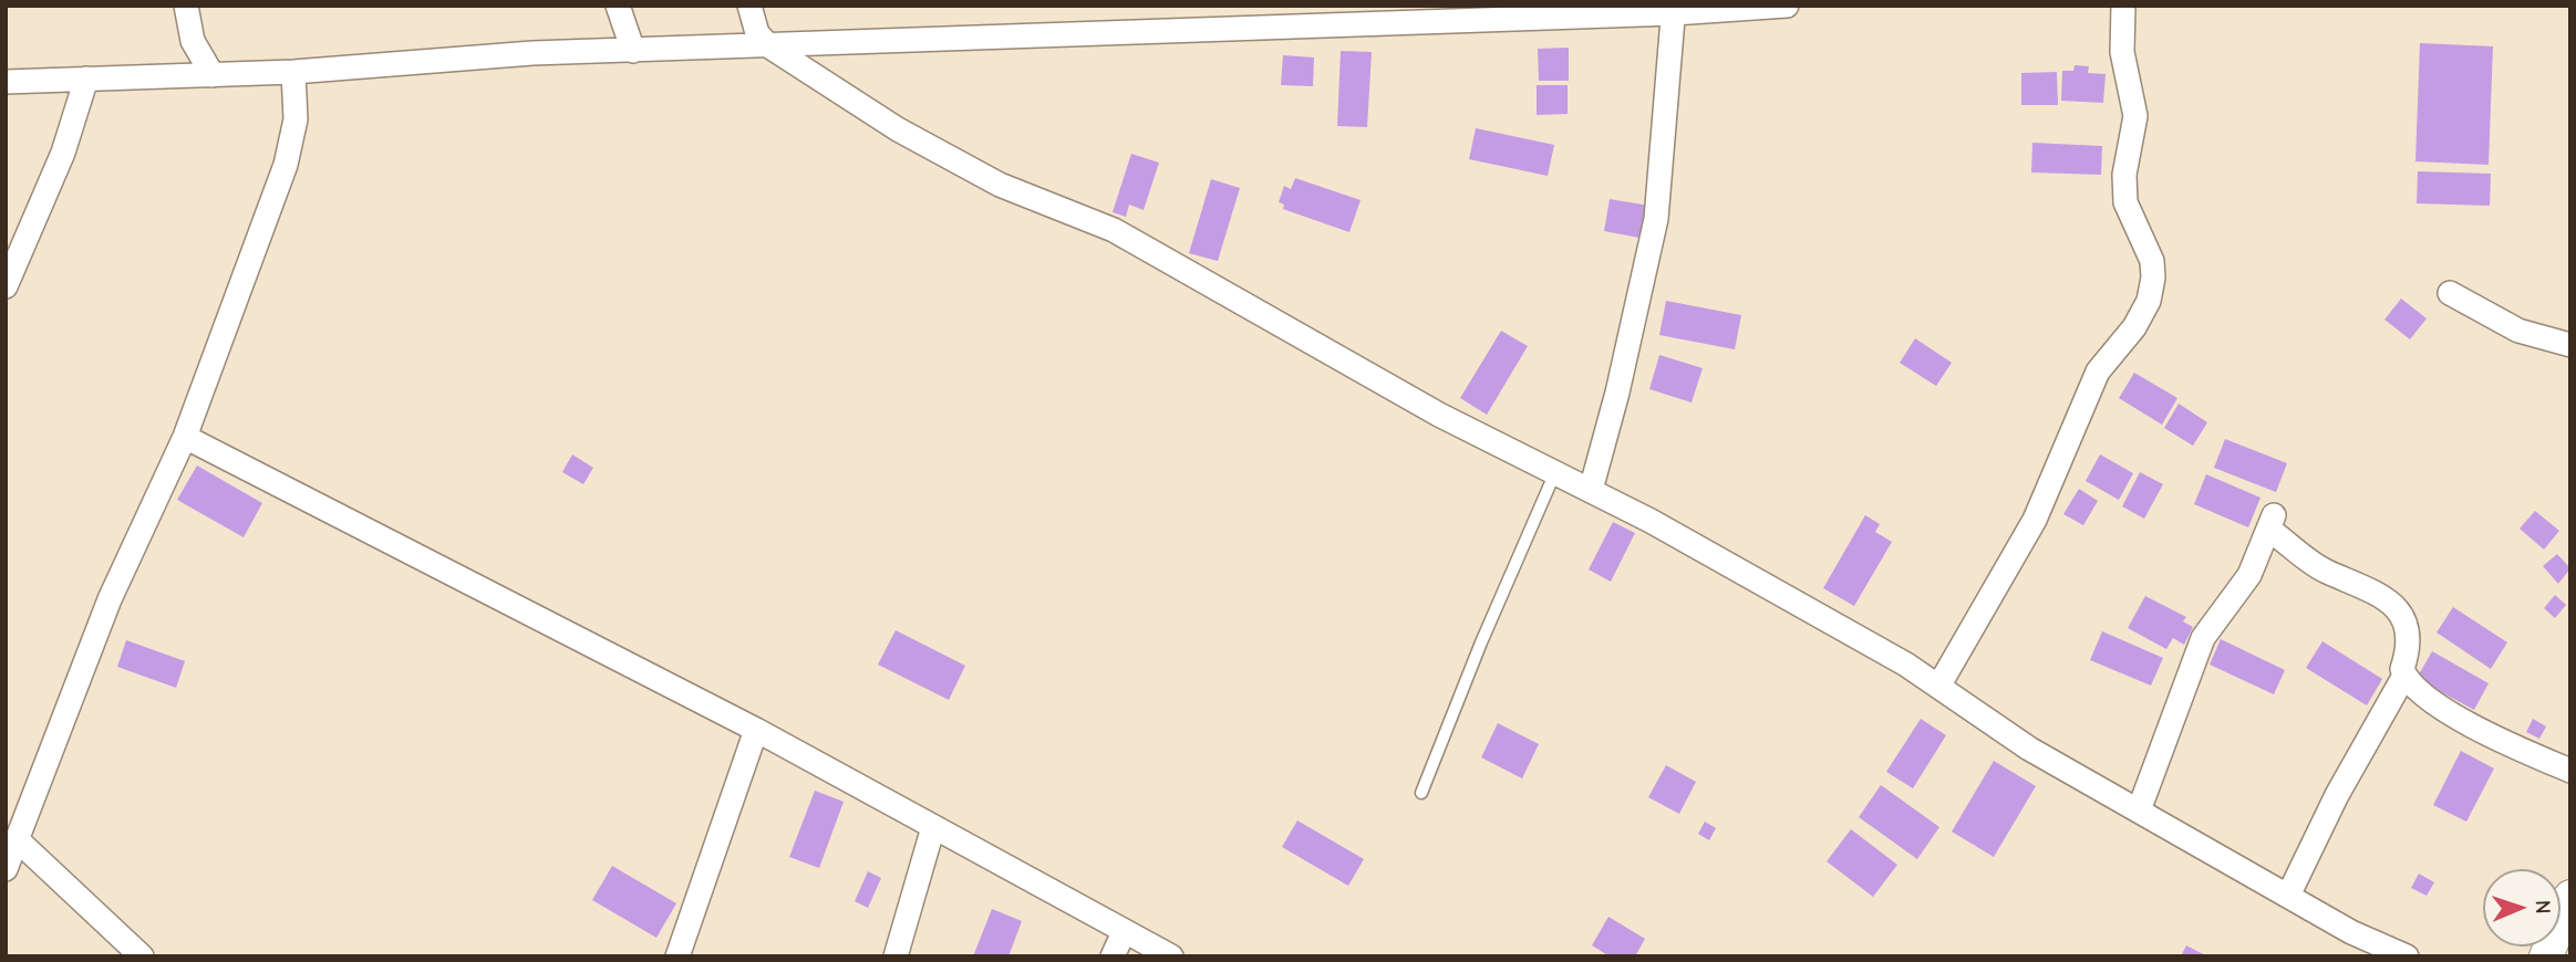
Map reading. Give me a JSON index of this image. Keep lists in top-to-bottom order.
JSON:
{
  "north": "right"
}
